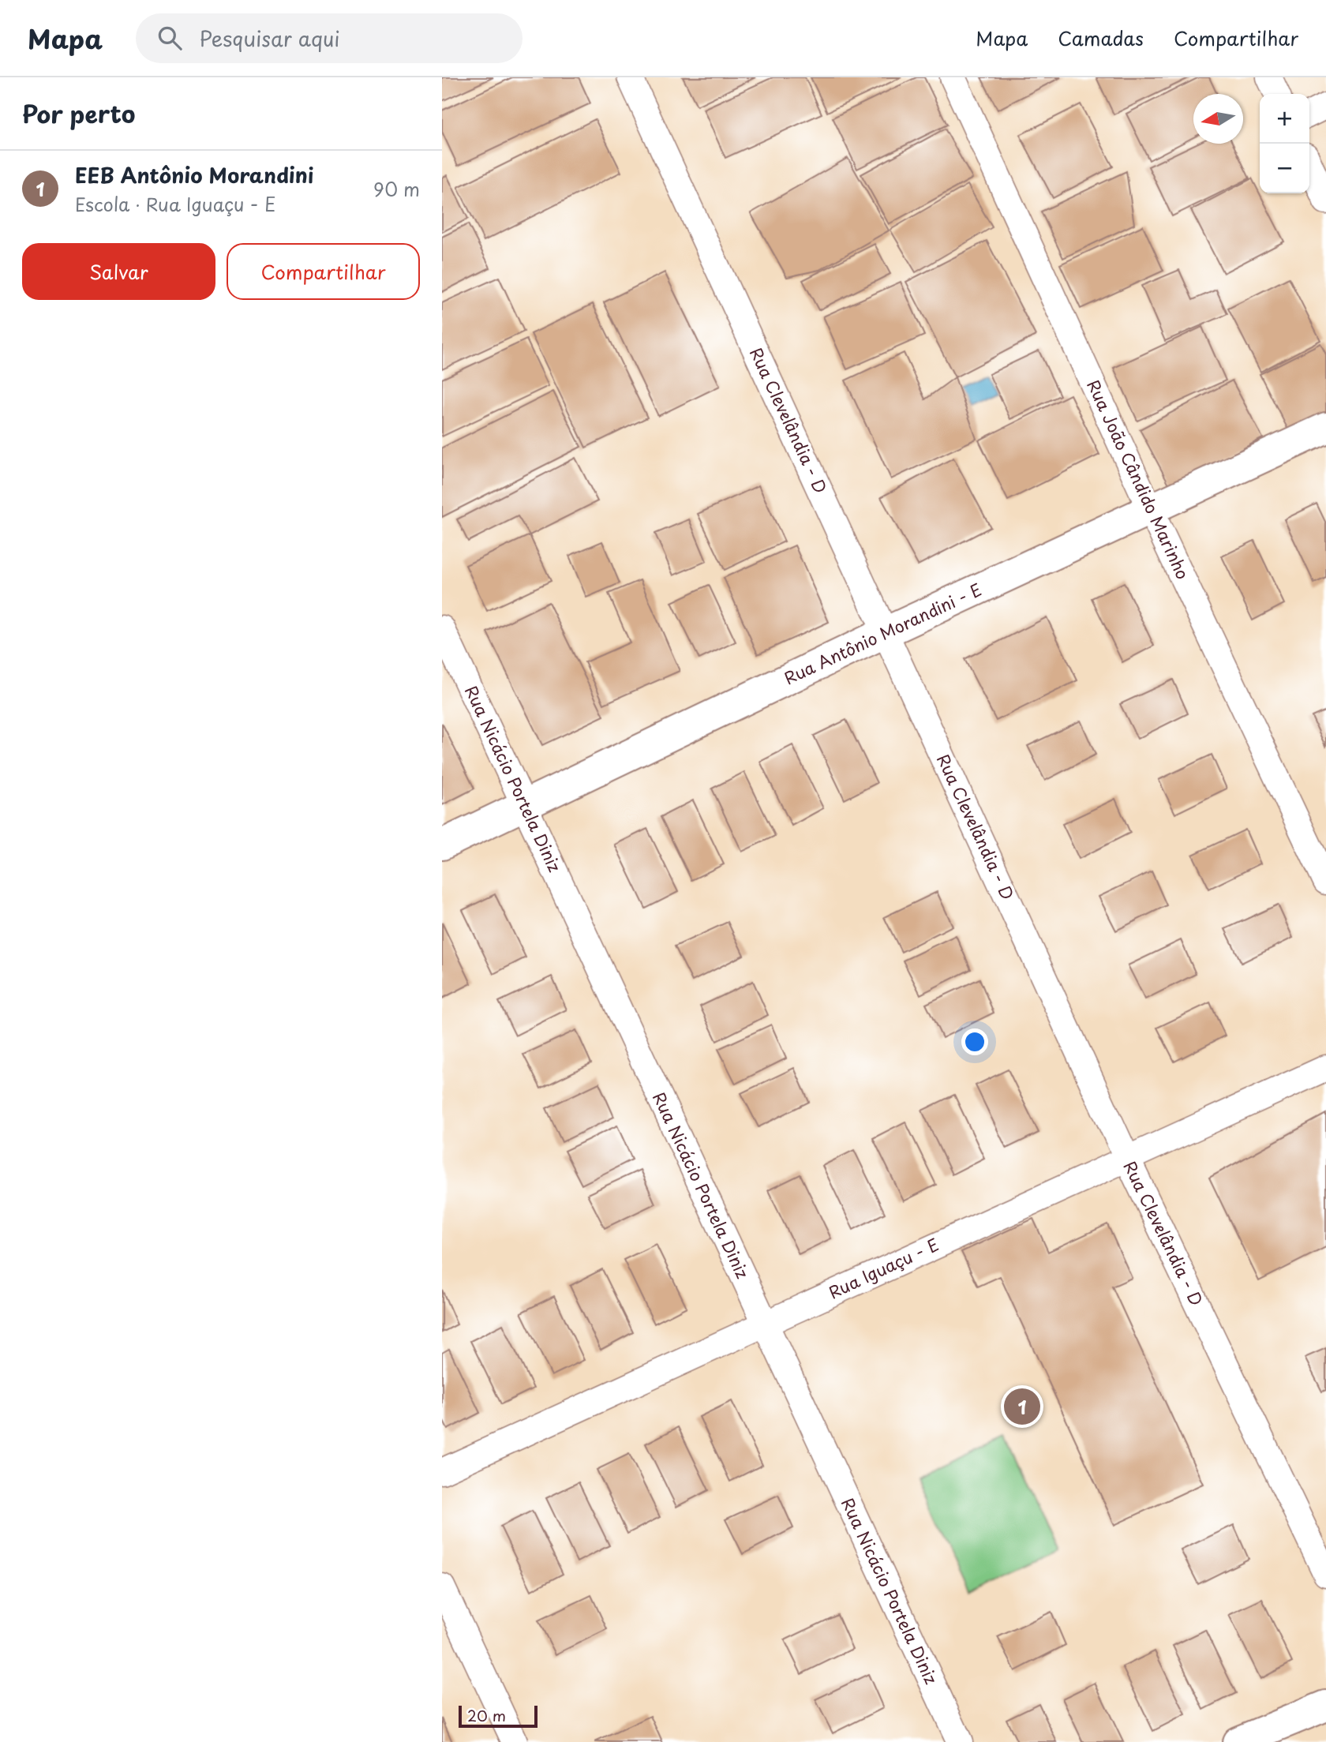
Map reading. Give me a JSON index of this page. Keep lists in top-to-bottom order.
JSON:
{
  "streets": {
    "street": [
      "Rua Clevelândia - D",
      "Rua João Cândido Marinho",
      "Rua Antônio Morandini - E",
      "Rua Nicácio Portela Diniz",
      "Rua Iguaçu - E"
    ]
  },
  "crossings": [
    ["Rua Clevelândia - D", "Rua Antônio Morandini - E"],
    ["Rua Clevelândia - D", "Rua Iguaçu - E"],
    ["Rua João Cândido Marinho", "Rua Antônio Morandini - E"],
    ["Rua Antônio Morandini - E", "Rua Nicácio Portela Diniz"],
    ["Rua Nicácio Portela Diniz", "Rua Iguaçu - E"]
  ],
  "scale_bar": "20 m",
  "north": "left",
  "page": {
    "header": "Mapa",
    "search": "Pesquisar aqui",
    "nav": ["Mapa", "Camadas", "Compartilhar"],
    "heading": "Por perto",
    "map_buttons": ["+", "−"],
    "list": [
      {
        "mark": "1",
        "name": "EEB Antônio Morandini",
        "note": "Escola · Rua Iguaçu - E",
        "value": "90 m"
      }
    ],
    "buttons": ["Salvar", "Compartilhar"],
    "pins": "1",
    "scale": "20 m"
  }
}
